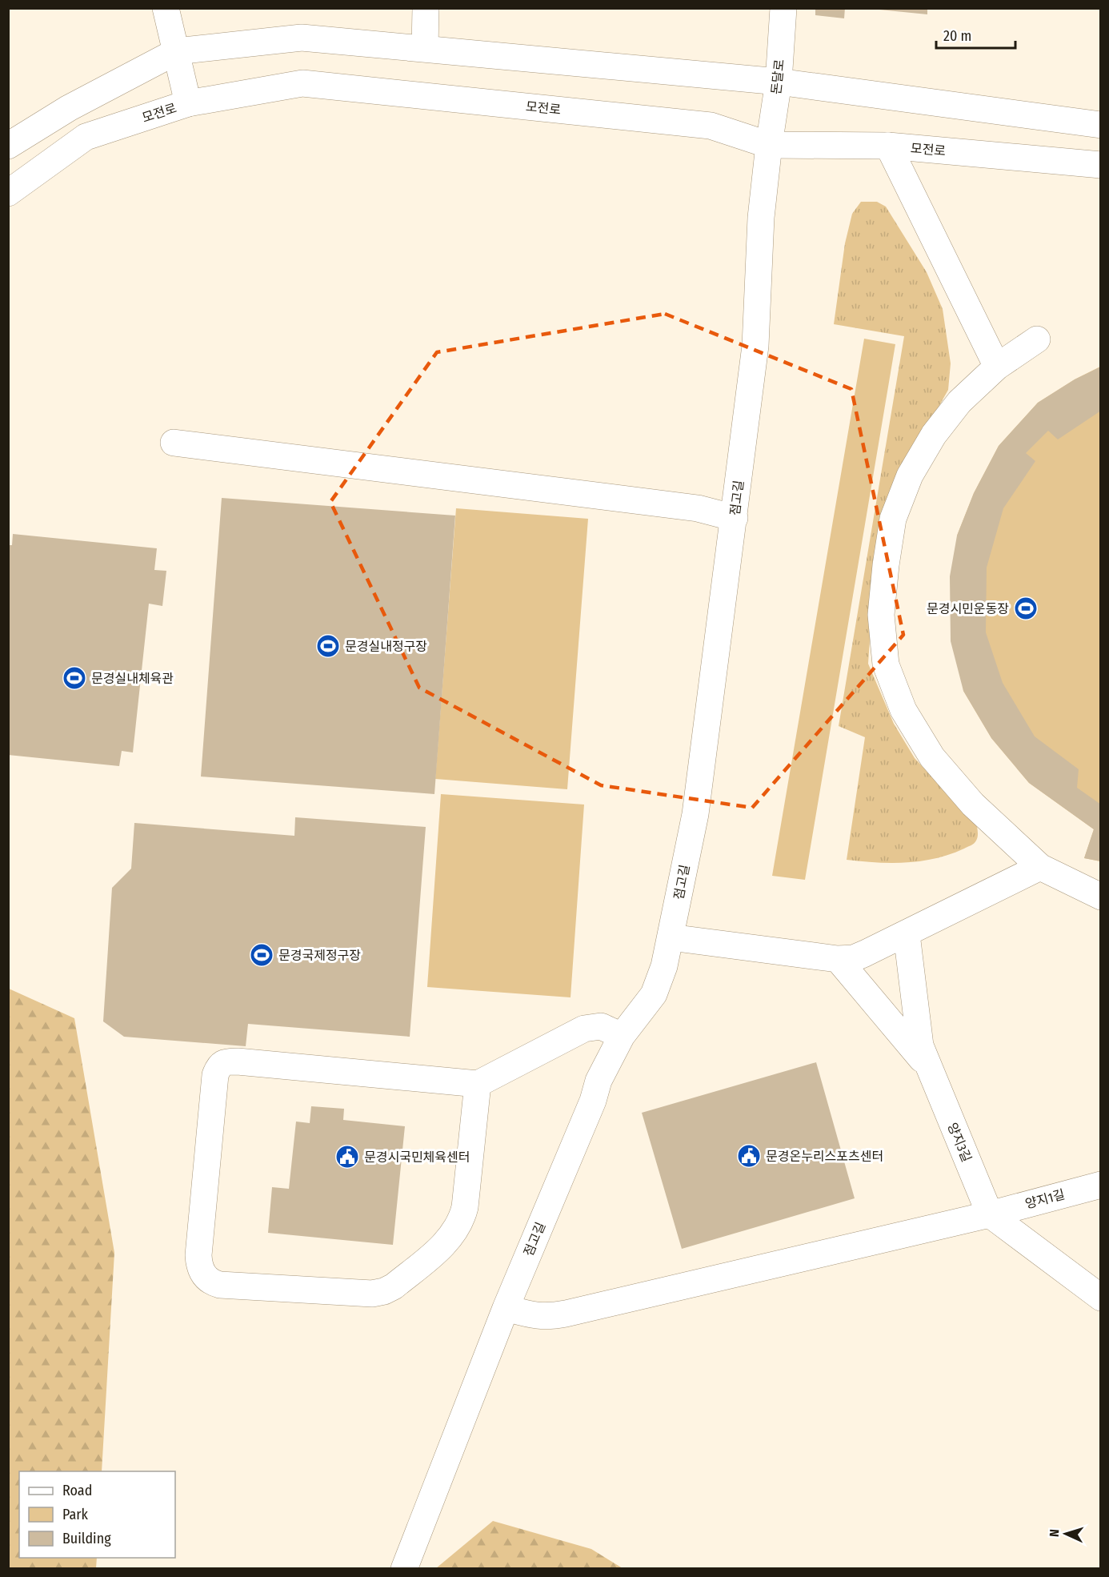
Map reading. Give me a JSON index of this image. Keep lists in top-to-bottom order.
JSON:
{
  "streets": {
    "main road": [
      "돈달로",
      "모전로",
      "점고길",
      "양지3길",
      "양지1길"
    ]
  },
  "crossings": [
    ["돈달로", "모전로"],
    ["돈달로", "점고길"],
    ["모전로", "점고길"],
    ["점고길", "양지1길"],
    ["양지3길", "양지1길"]
  ],
  "places": {
    "sports": [
      "문경시민운동장",
      "문경실내정구장",
      "문경실내체육관",
      "문경국제정구장"
    ],
    "public building": ["문경온누리스포츠센터", "문경시국민체육센터"]
  },
  "legend": ["Road", "Park", "Building"],
  "scale_bar": "20 m",
  "north": "left"
}
